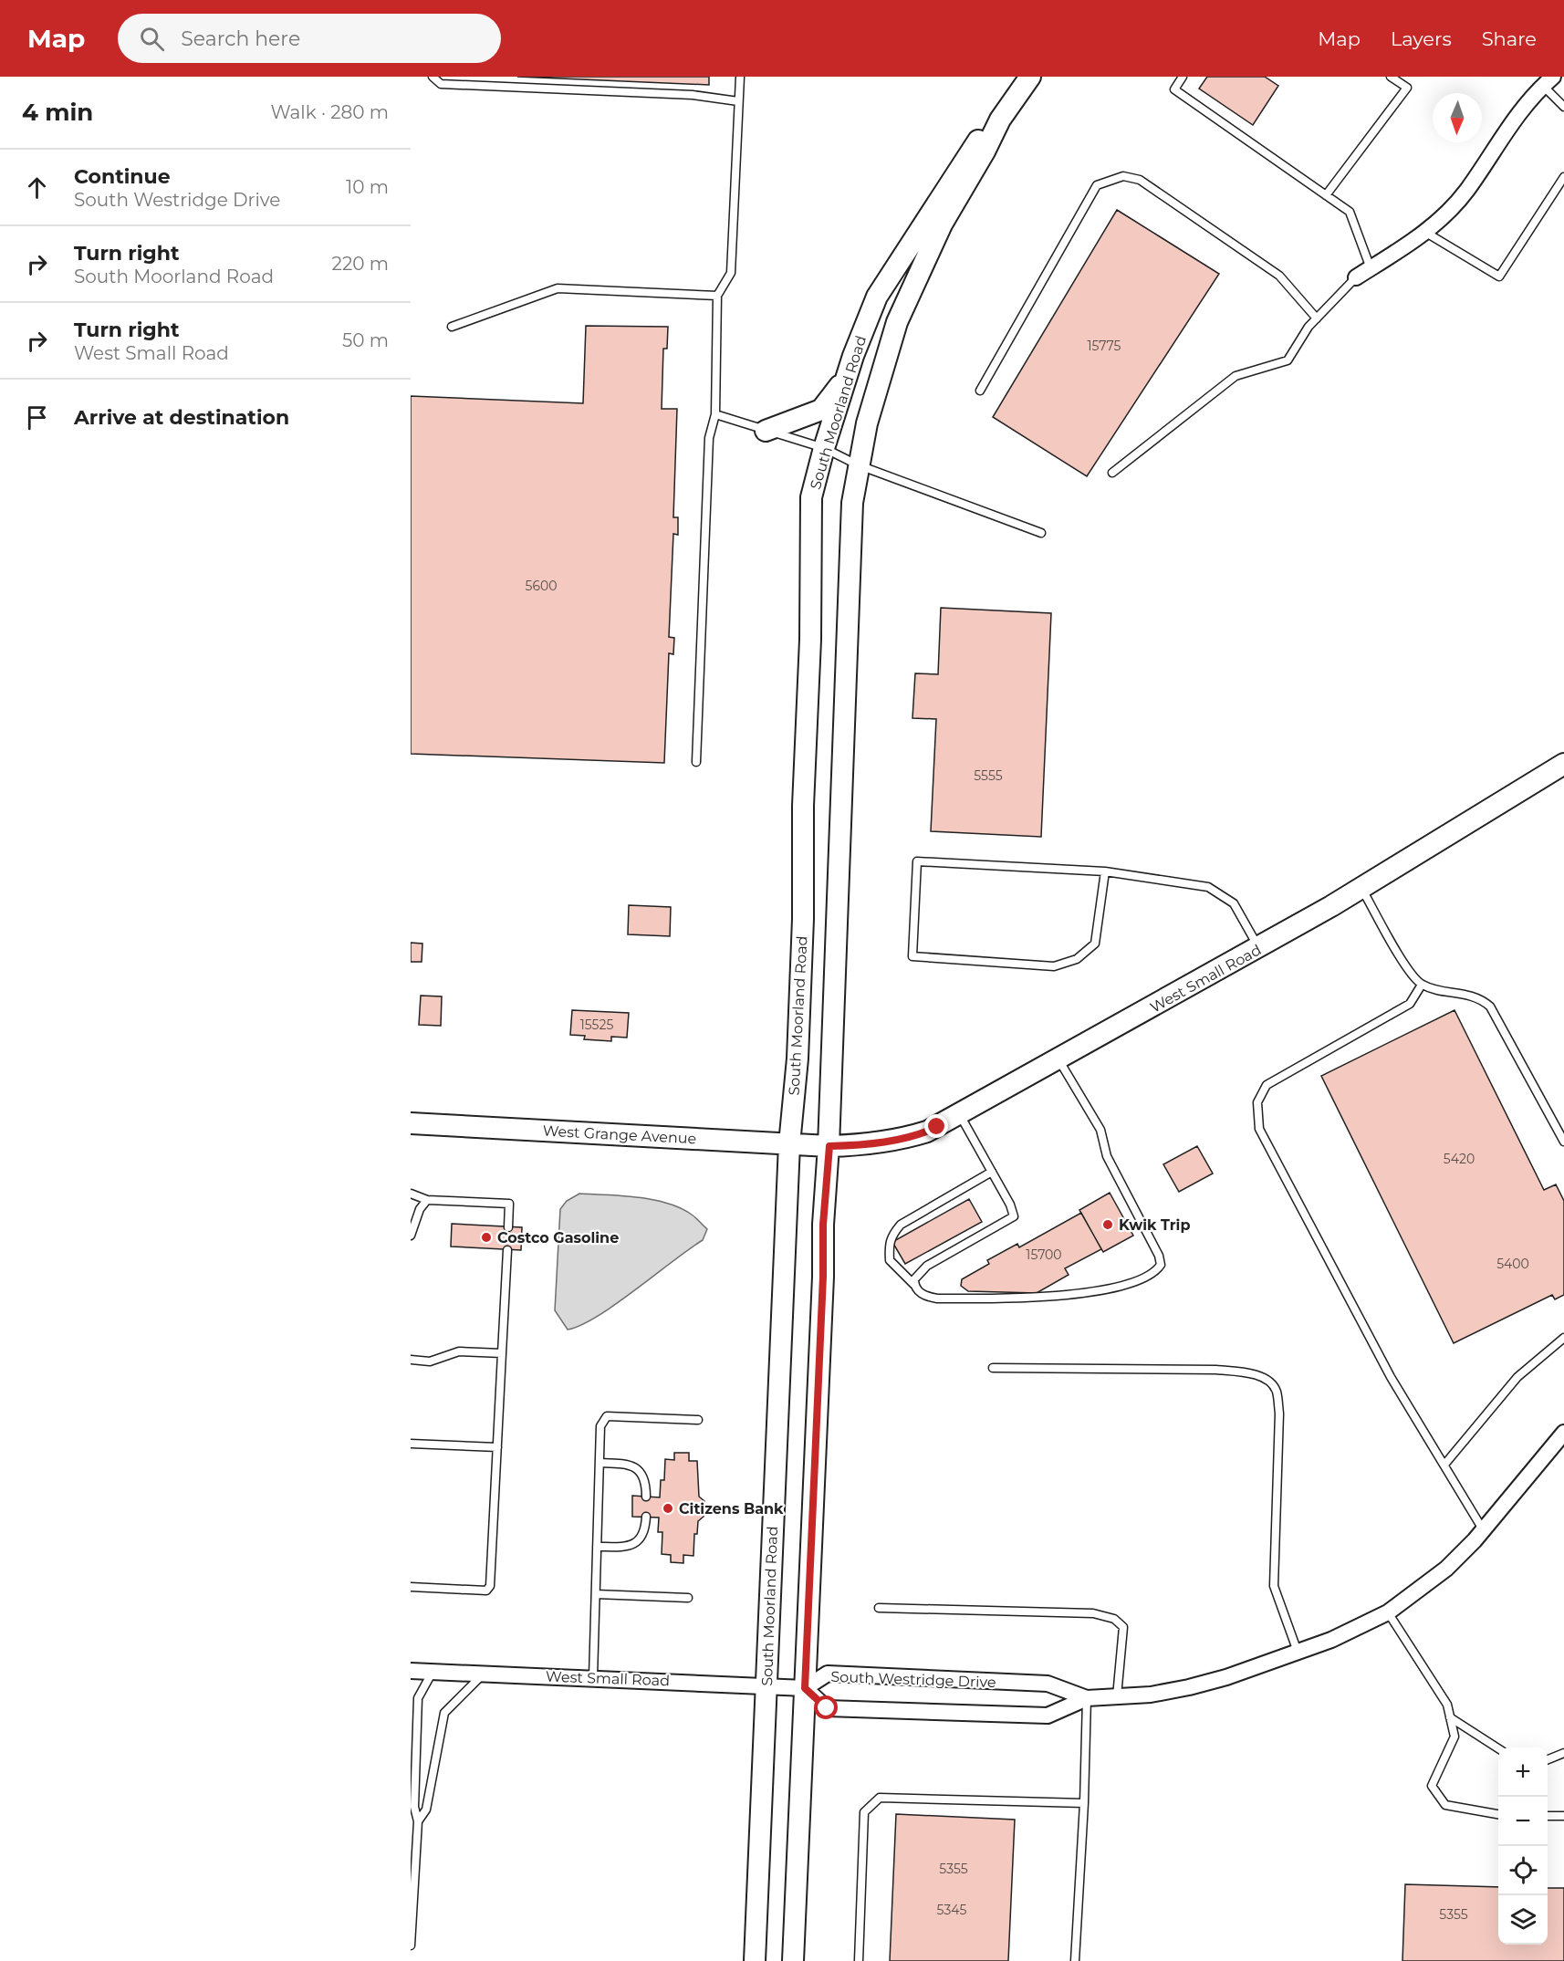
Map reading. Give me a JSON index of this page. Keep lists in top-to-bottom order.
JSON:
{
  "streets": {
    "main road": ["South Moorland Road", "West Small Road", "West Grange Avenue"],
    "street": ["South Westridge Drive"]
  },
  "crossings": [
    ["South Moorland Road", "West Small Road"],
    ["South Moorland Road", "West Grange Avenue"],
    ["South Moorland Road", "South Westridge Drive"],
    ["West Small Road", "West Grange Avenue"],
    ["West Small Road", "South Westridge Drive"]
  ],
  "places": ["Kwik Trip", "Costco Gasoline", "Citizens Bank"],
  "house_numbers": [
    "15775",
    "5600",
    "5555",
    "15525",
    "5420",
    "15700",
    "5400",
    "5355",
    "5345",
    "5355"
  ],
  "north": "bottom",
  "page": {
    "header": "Map",
    "search": "Search here",
    "nav": ["Map", "Layers", "Share"],
    "heading": ["4 min", "Walk · 280 m"],
    "list": [
      ["Continue", "South Westridge Drive", "10 m"],
      ["Turn right", "South Moorland Road", "220 m"],
      ["Turn right", "West Small Road", "50 m"],
      "Arrive at destination"
    ],
    "map_buttons": ["+", "−"]
  }
}
